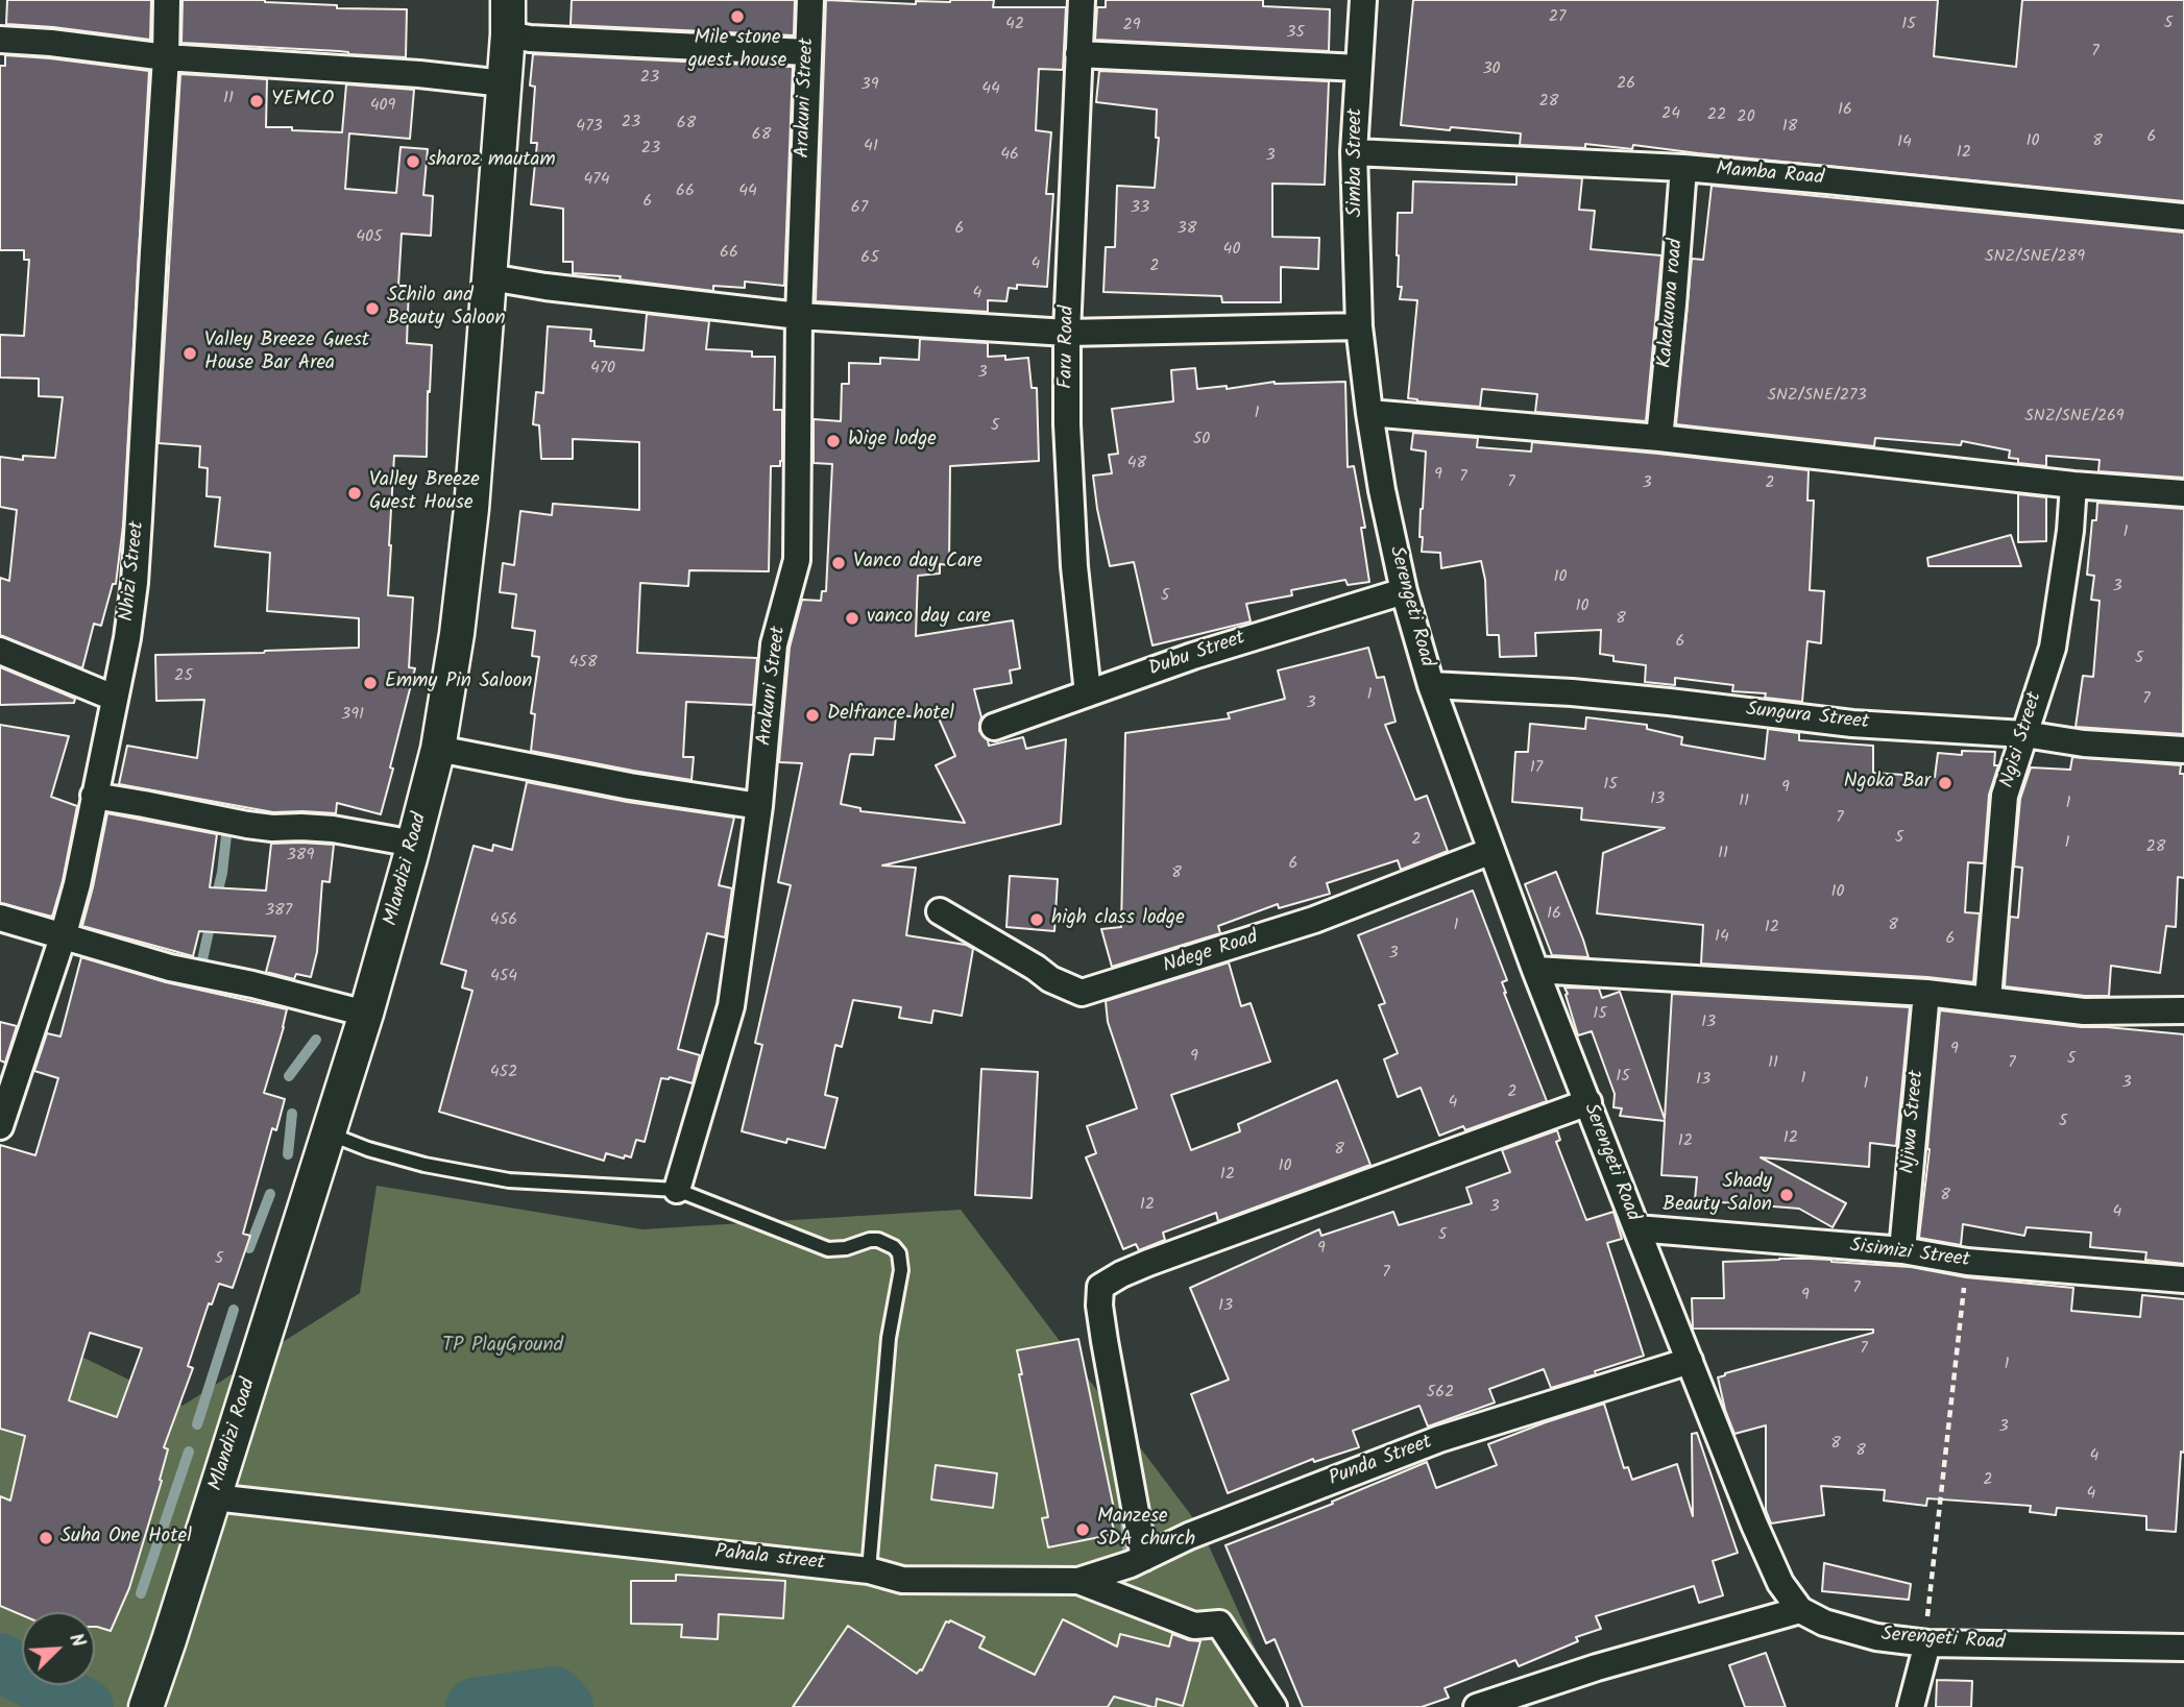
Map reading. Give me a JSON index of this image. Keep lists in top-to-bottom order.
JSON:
{
  "streets": {
    "street": [
      "Arakuni Street",
      "Simba Street",
      "Mamba Road",
      "Kakakuona road",
      "Faru Road",
      "Nhizi Street",
      "Serengeti Road",
      "Dubu Street",
      "Sungura Street",
      "Ngisi Street",
      "Mlandizi Road",
      "Ndege Road",
      "Njiwa Street",
      "Sisimizi Street",
      "Punda Street",
      "Pahala street"
    ]
  },
  "crossings": [
    ["Simba Street", "Mamba Road"],
    ["Simba Street", "Serengeti Road"],
    ["Mamba Road", "Kakakuona road"],
    ["Faru Road", "Dubu Street"],
    ["Serengeti Road", "Dubu Street"],
    ["Serengeti Road", "Sungura Street"],
    ["Serengeti Road", "Ndege Road"],
    ["Serengeti Road", "Sisimizi Street"],
    ["Serengeti Road", "Punda Street"],
    ["Sungura Street", "Ngisi Street"],
    ["Mlandizi Road", "Pahala street"],
    ["Njiwa Street", "Sisimizi Street"],
    ["Punda Street", "Pahala street"]
  ],
  "parks": ["TP PlayGround"],
  "places": [
    "Mile stone guest house",
    "YEMCO",
    "sharoz mautam",
    "Schilo and Beauty Saloon",
    "Valley Breeze Guest House Bar Area",
    "Wige lodge",
    "Valley Breeze Guest House",
    "Vanco day Care",
    "vanco day care",
    "Emmy Pin Saloon",
    "Delfrance hotel",
    "Ngoka Bar",
    "high class lodge",
    "Shady Beauty Salon",
    "Manzese SDA church",
    "Suha One Hotel"
  ],
  "house_numbers": [
    "27",
    "5",
    "42",
    "15",
    "29",
    "35",
    "7",
    "30",
    "23",
    "26",
    "39",
    "44",
    "11",
    "28",
    "409",
    "16",
    "24",
    "22",
    "20",
    "23",
    "68",
    "473",
    "18",
    "68",
    "6",
    "10",
    "8",
    "14",
    "41",
    "23",
    "12",
    "46",
    "3",
    "474",
    "66",
    "44",
    "6",
    "67",
    "33",
    "6",
    "38",
    "405",
    "40",
    "66",
    "SNZ/SNE/289",
    "65",
    "4",
    "2",
    "4",
    "470",
    "3",
    "SNZ/SNE/273",
    "1",
    "SNZ/SNE/269",
    "5",
    "50",
    "48",
    "9",
    "7",
    "7",
    "3",
    "2",
    "1",
    "10",
    "3",
    "5",
    "10",
    "8",
    "6",
    "5",
    "458",
    "25",
    "1",
    "7",
    "3",
    "391",
    "17",
    "15",
    "9",
    "13",
    "11",
    "1",
    "7",
    "5",
    "2",
    "1",
    "28",
    "11",
    "389",
    "6",
    "8",
    "10",
    "387",
    "16",
    "456",
    "1",
    "8",
    "12",
    "14",
    "6",
    "3",
    "454",
    "15",
    "13",
    "9",
    "9",
    "5",
    "11",
    "7",
    "452",
    "15",
    "1",
    "13",
    "3",
    "1",
    "2",
    "4",
    "5",
    "12",
    "12",
    "8",
    "10",
    "12",
    "8",
    "12",
    "3",
    "4",
    "5",
    "9",
    "5",
    "7",
    "7",
    "9",
    "13",
    "7",
    "1",
    "562",
    "3",
    "8",
    "8",
    "4",
    "2",
    "4"
  ],
  "north": "top right"
}
